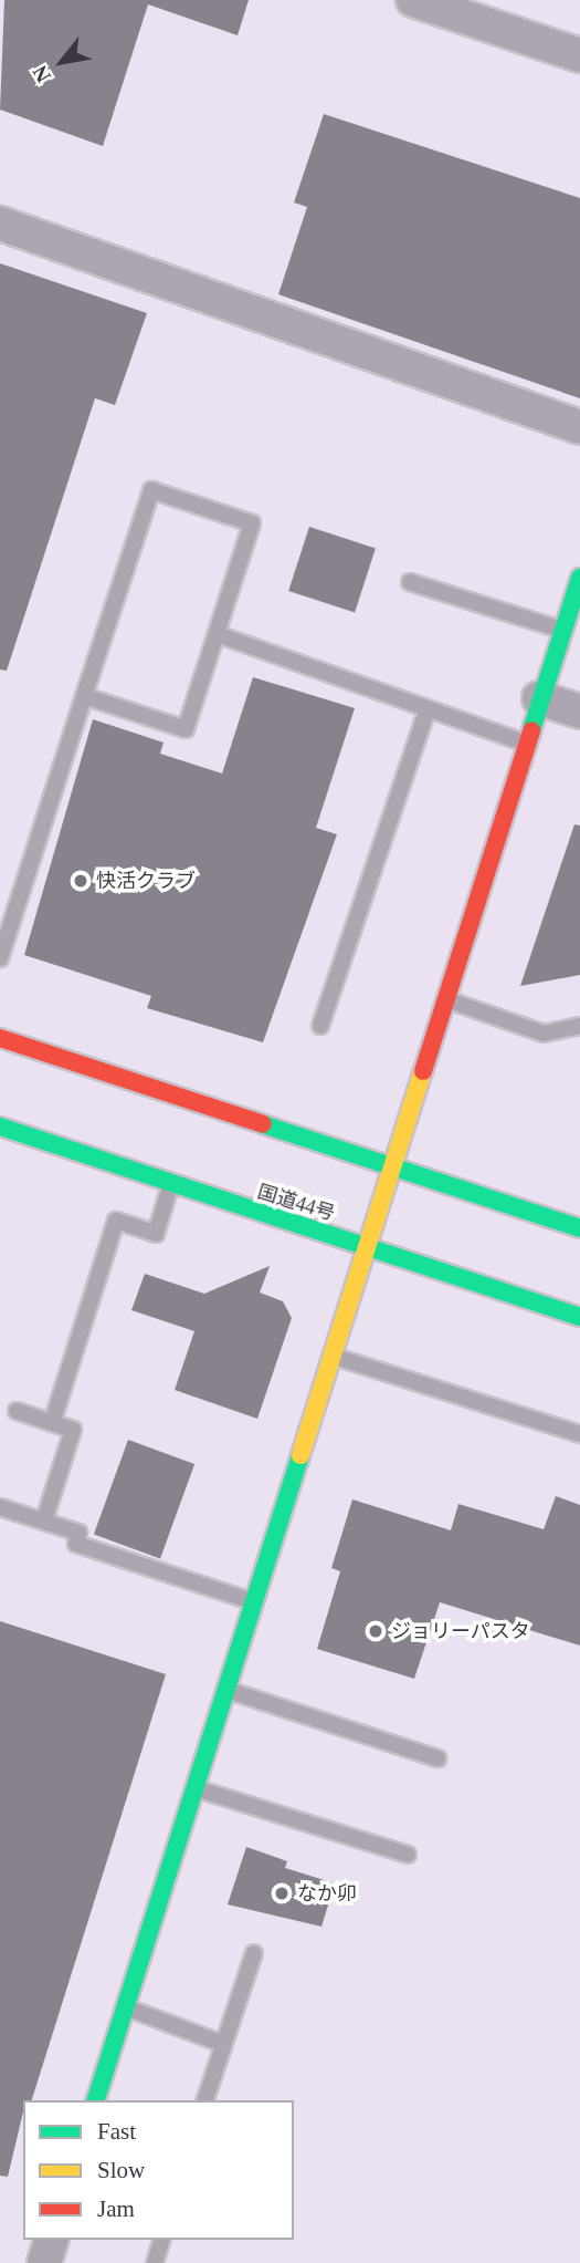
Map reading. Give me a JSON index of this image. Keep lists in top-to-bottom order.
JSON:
{
  "streets": {
    "main road": ["国道44号"]
  },
  "places": ["快活クラブ", "ジョリーパスタ", "なか卯"],
  "legend": ["Fast", "Slow", "Jam"],
  "north": "bottom left"
}
